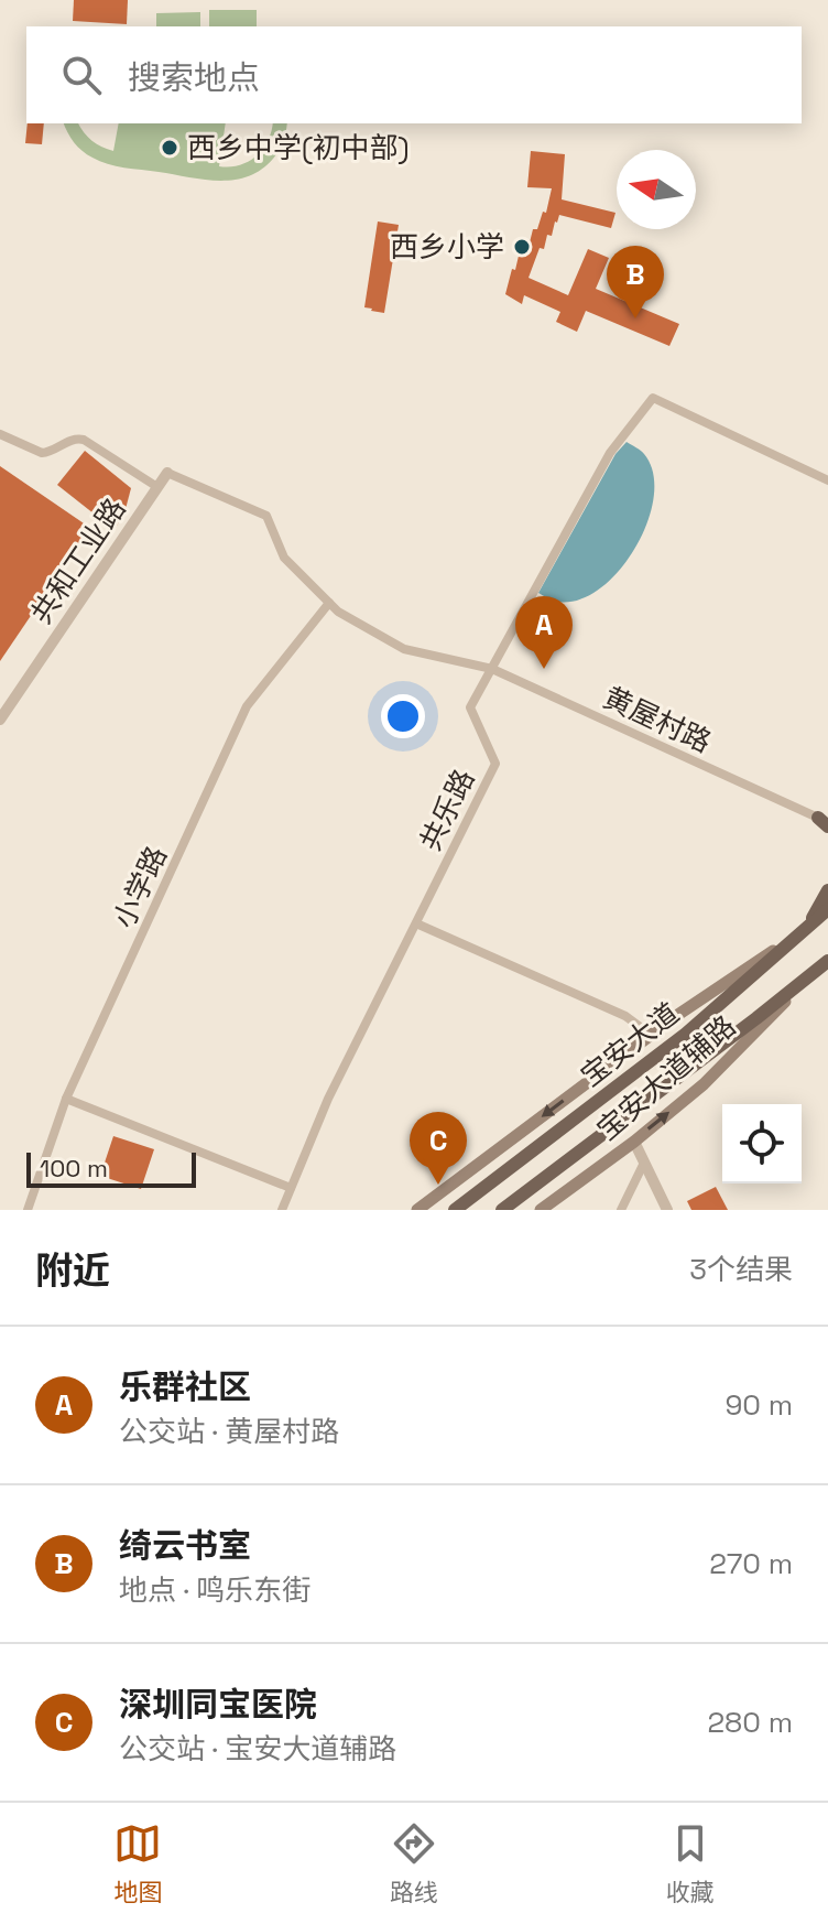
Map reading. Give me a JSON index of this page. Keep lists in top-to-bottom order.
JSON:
{
  "streets": {
    "main road": ["宝安大道", "宝安大道辅路"],
    "street": [
      "共和工业路",
      "黄屋村路",
      "共乐路",
      "小学路"
    ]
  },
  "crossings": [
    ["共和工业路", "黄屋村路"],
    ["黄屋村路", "共乐路"],
    ["黄屋村路", "小学路"],
    ["宝安大道", "宝安大道辅路"]
  ],
  "places": ["西乡中学(初中部)", "西乡小学"],
  "scale_bar": "100 m",
  "north": "left",
  "page": {
    "search": "搜索地点",
    "pins": ["B", "A", "C"],
    "scale": "100 m",
    "heading": ["附近", "3个结果"],
    "list": [
      {
        "mark": "A",
        "name": "乐群社区",
        "note": "公交站 · 黄屋村路",
        "value": "90 m"
      },
      {
        "mark": "B",
        "name": "绮云书室",
        "note": "地点 · 鸣乐东街",
        "value": "270 m"
      },
      {
        "mark": "C",
        "name": "深圳同宝医院",
        "note": "公交站 · 宝安大道辅路",
        "value": "280 m"
      }
    ],
    "nav": ["地图", "路线", "收藏"]
  }
}
